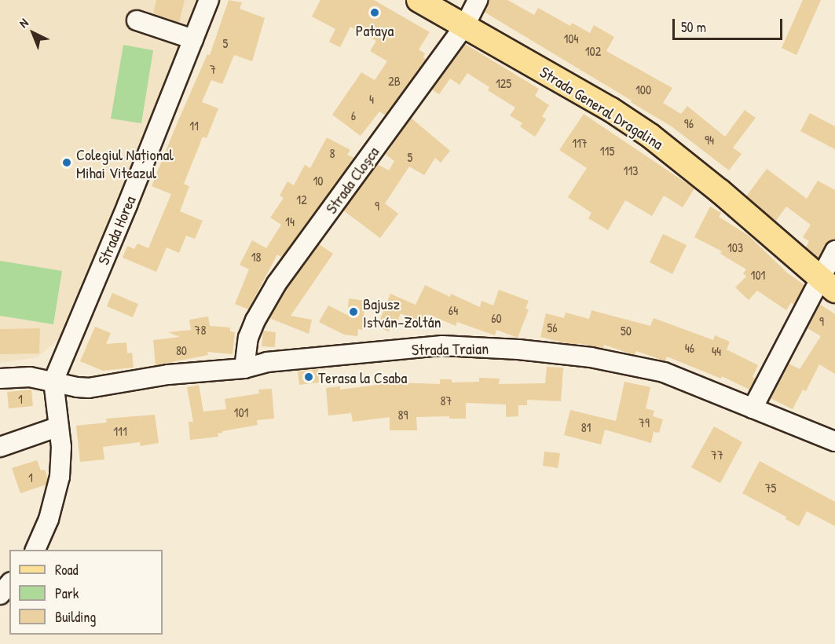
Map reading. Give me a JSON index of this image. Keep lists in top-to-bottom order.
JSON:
{
  "streets": {
    "main road": ["Strada General Dragalina"],
    "street": ["Strada Cloșca", "Strada Horea", "Strada Traian"]
  },
  "crossings": [
    ["Strada General Dragalina", "Strada Cloșca"],
    ["Strada Cloșca", "Strada Traian"],
    ["Strada Horea", "Strada Traian"]
  ],
  "places": [
    "Pataya",
    "Colegiul Național Mihai Viteazul",
    "Bajusz István-Zoltán",
    "Terasa la Csaba"
  ],
  "house_numbers": [
    "104",
    "5",
    "102",
    "7",
    "2B",
    "125",
    "100",
    "4",
    "6",
    "96",
    "11",
    "94",
    "117",
    "115",
    "8",
    "5",
    "113",
    "10",
    "12",
    "9",
    "14",
    "103",
    "18",
    "101",
    "64",
    "60",
    "9",
    "56",
    "78",
    "50",
    "46",
    "80",
    "44",
    "1",
    "87",
    "101",
    "89",
    "79",
    "81",
    "111",
    "77",
    "1",
    "75"
  ],
  "legend": ["Road", "Park", "Building"],
  "scale_bar": "50 m",
  "north": "top left"
}
